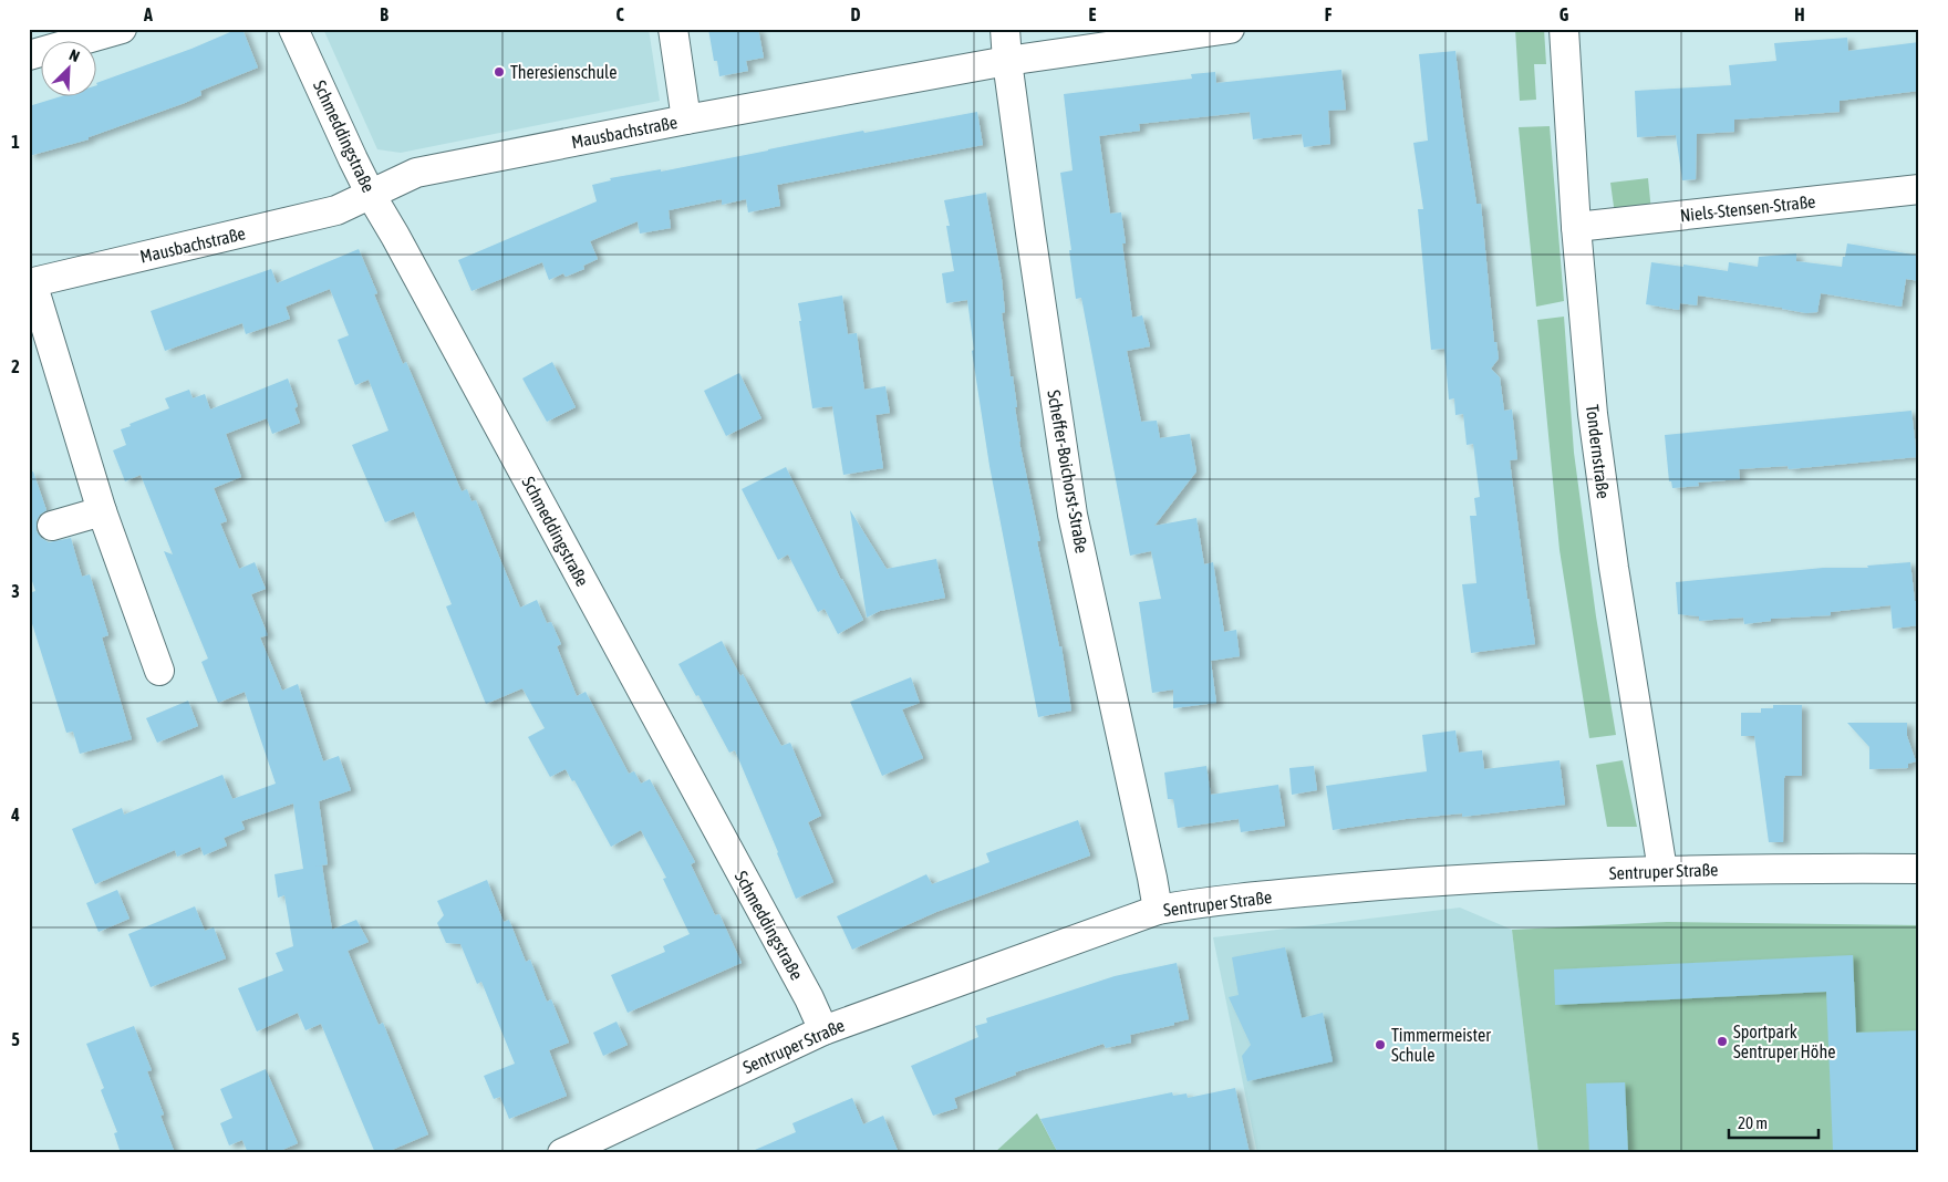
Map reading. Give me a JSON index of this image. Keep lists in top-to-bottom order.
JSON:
{
  "streets": {
    "street": [
      "Mausbachstraße",
      "Schmeddingstraße",
      "Niels-Stensen-Straße",
      "Tondernstraße",
      "Scheffer-Boichorst-Straße",
      "Sentruper Straße"
    ]
  },
  "crossings": [
    ["Mausbachstraße", "Schmeddingstraße"],
    ["Mausbachstraße", "Scheffer-Boichorst-Straße"],
    ["Schmeddingstraße", "Sentruper Straße"],
    ["Niels-Stensen-Straße", "Tondernstraße"],
    ["Tondernstraße", "Sentruper Straße"],
    ["Scheffer-Boichorst-Straße", "Sentruper Straße"]
  ],
  "places": ["Theresienschule", "Sportpark Sentruper Höhe", "Timmermeister Schule"],
  "scale_bar": "20 m",
  "north": "top right",
  "grid": {
    "columns": [
      "A",
      "B",
      "C",
      "D",
      "E",
      "F",
      "G",
      "H"
    ],
    "rows": [
      "1",
      "2",
      "3",
      "4",
      "5"
    ]
  }
}
